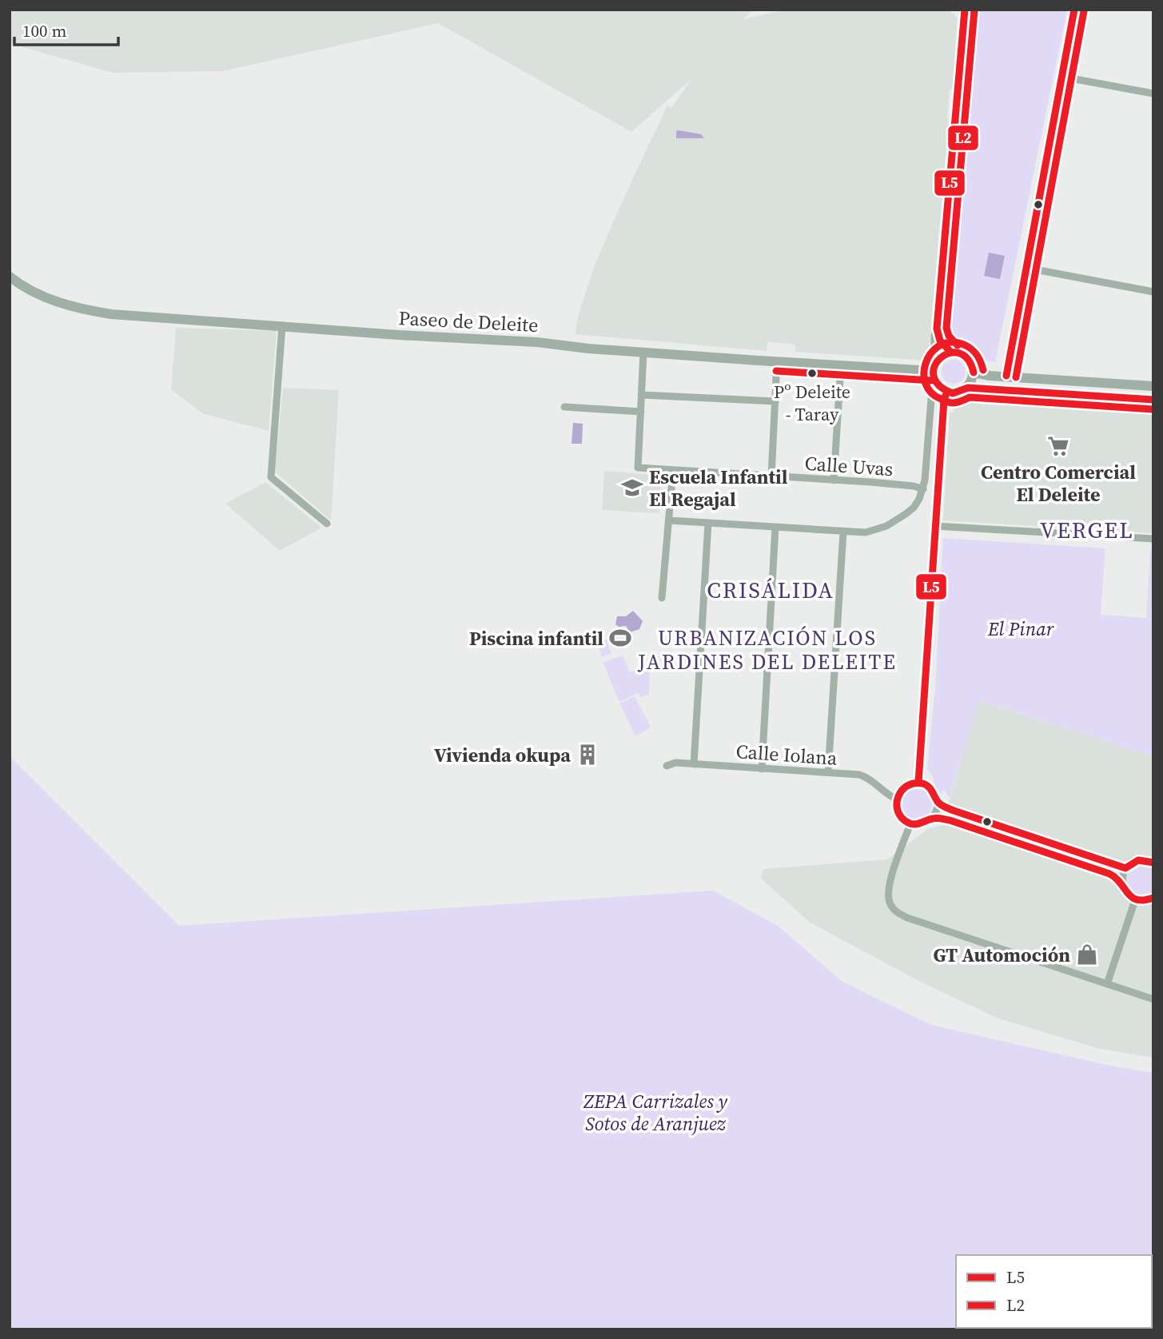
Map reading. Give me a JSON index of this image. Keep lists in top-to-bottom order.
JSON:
{
  "streets": {
    "main road": ["Paseo de Deleite"],
    "street": ["Calle Uvas", "Calle Iolana"]
  },
  "districts": ["VERGEL", "CRISÁLIDA", "URBANIZACIÓN LOS JARDINES DEL DELEITE"],
  "parks": ["El Pinar", "ZEPA Carrizales y Sotos de Aranjuez"],
  "places": {
    "other": ["Pº Deleite - Taray"],
    "supermarket": ["Centro Comercial El Deleite"],
    "school or university": ["Escuela Infantil El Regajal"],
    "sports": ["Piscina infantil"],
    "building": ["Vivienda okupa"],
    "shop": ["GT Automoción"]
  },
  "lines": ["transit line L5", "transit line L2"],
  "legend": ["L5", "L2"],
  "scale_bar": "100 m"
}
